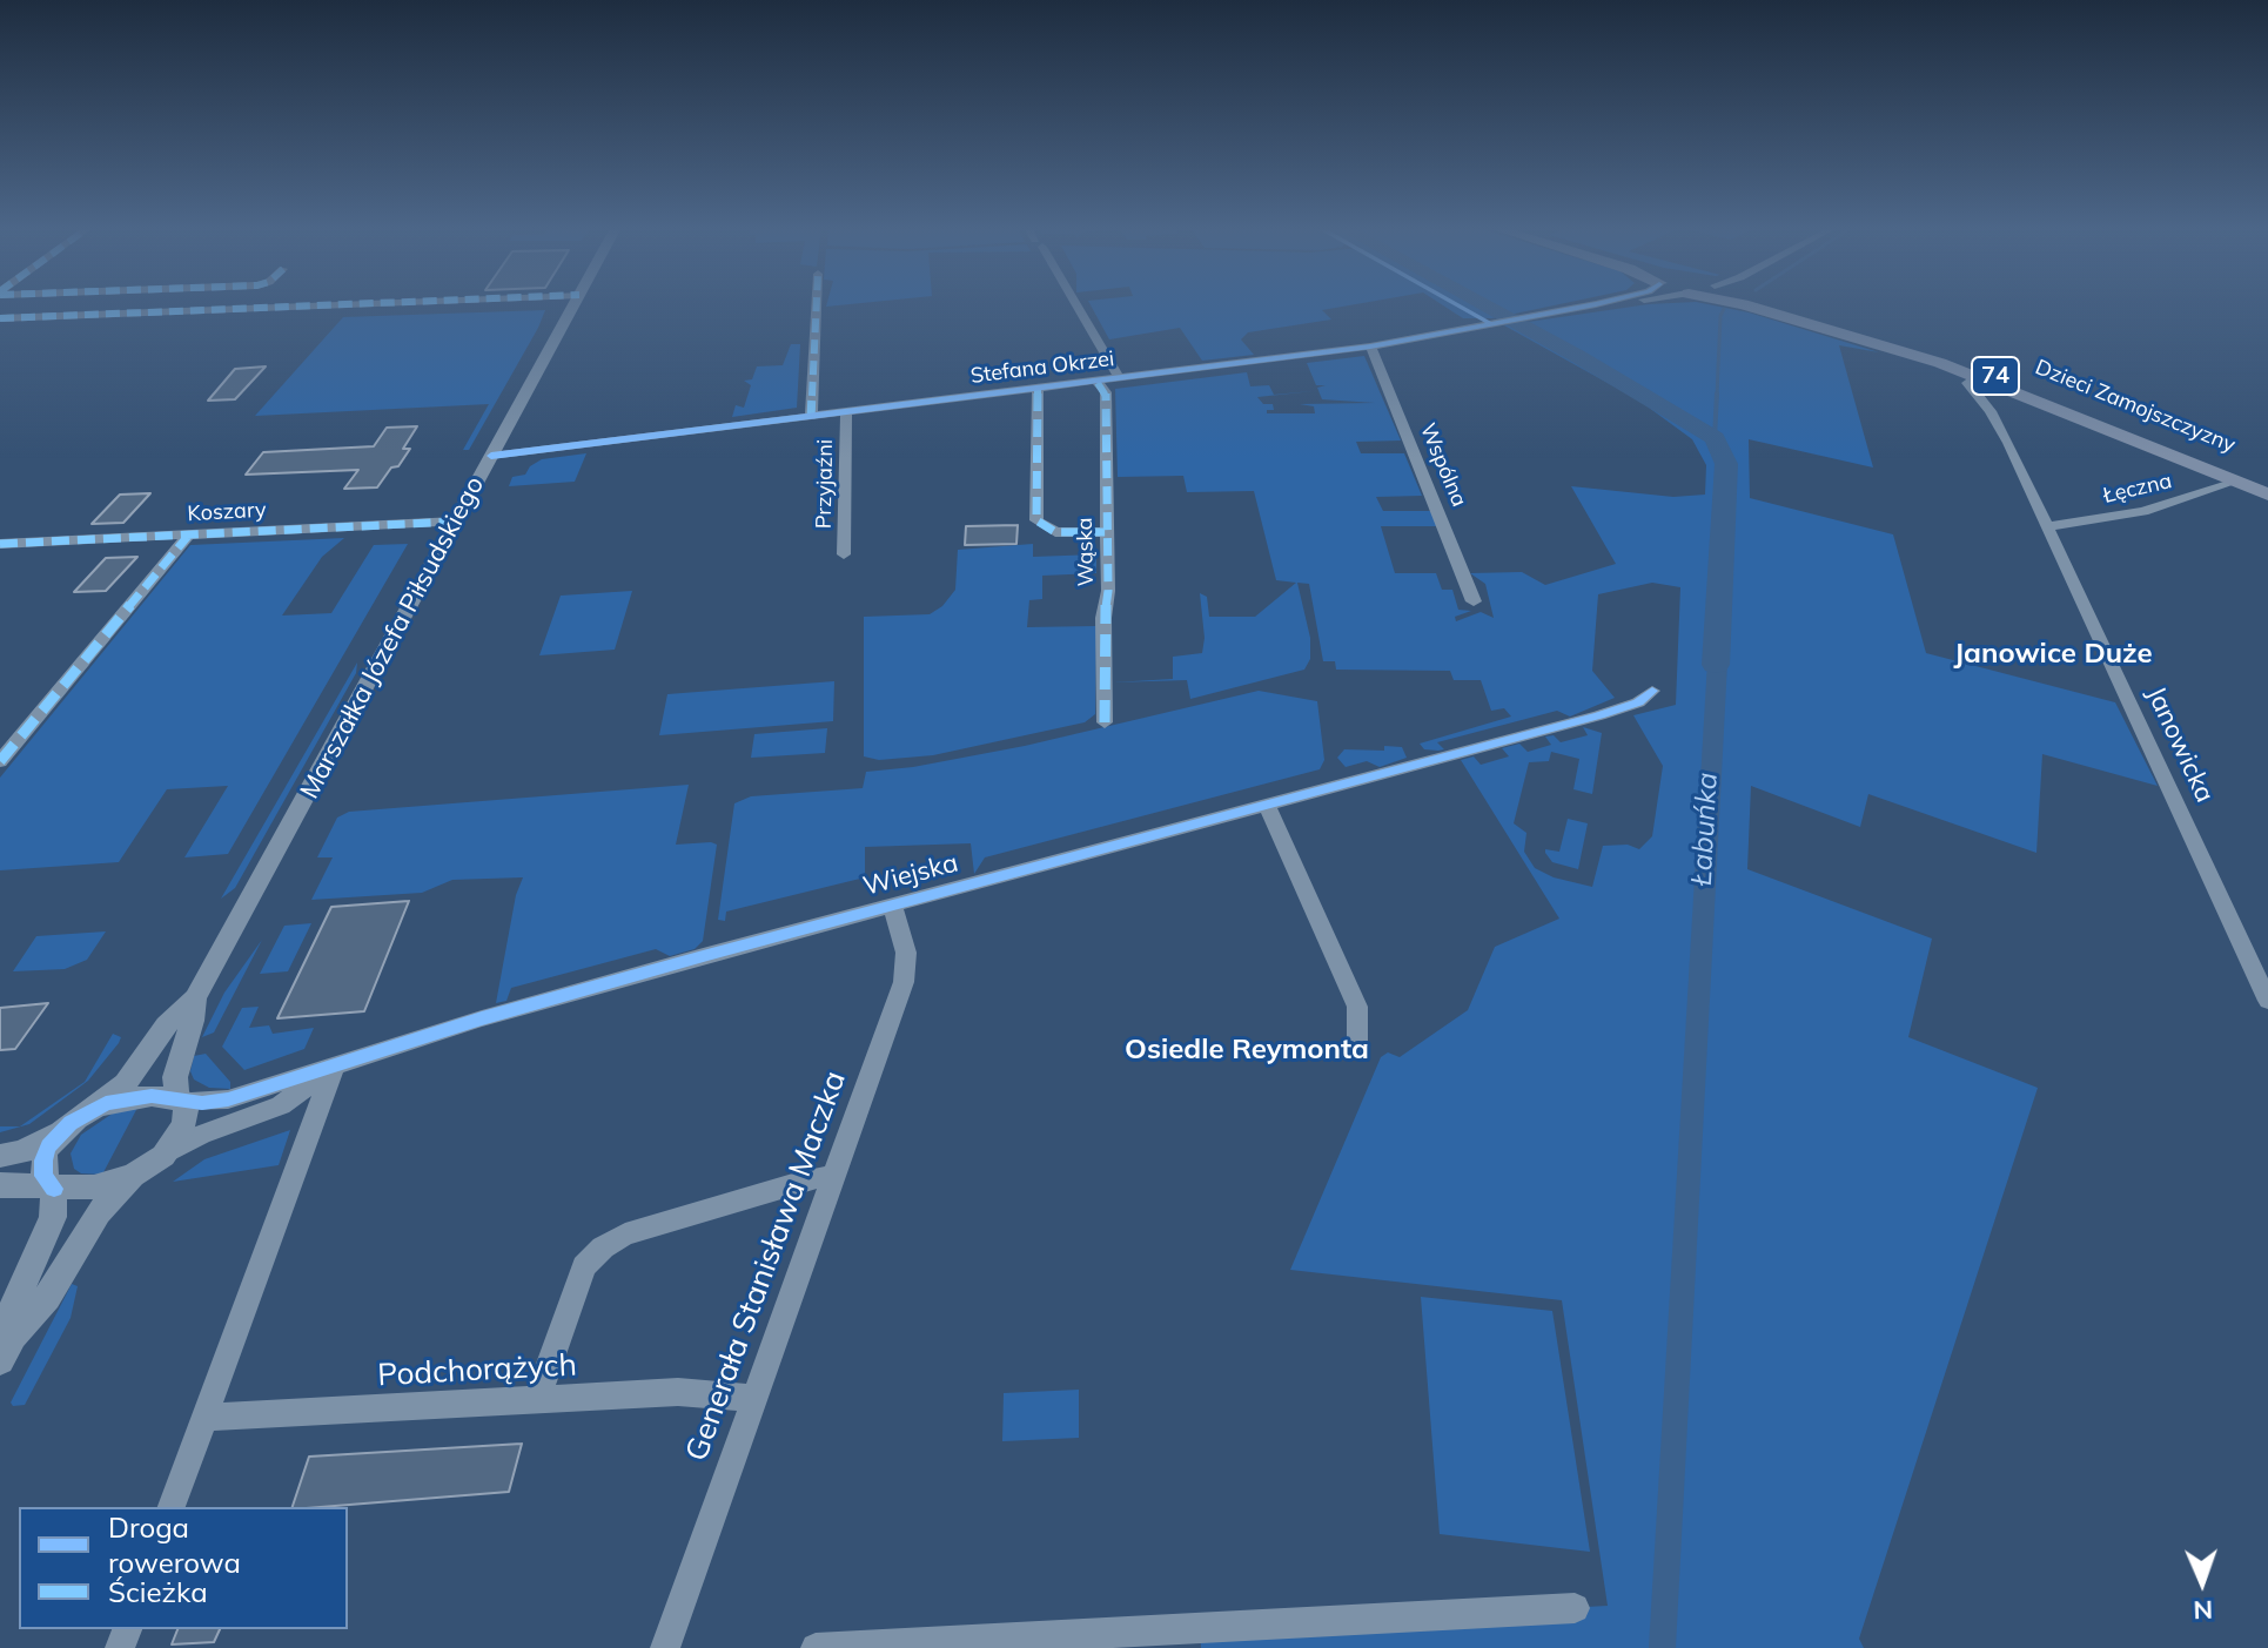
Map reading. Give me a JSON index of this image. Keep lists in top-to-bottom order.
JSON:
{
  "streets": {
    "main road": ["74", "Dzieci Zamojszczyzny"],
    "street": [
      "Stefana Okrzei",
      "Wspólna",
      "Przyjaźni",
      "Łęczna",
      "Koszary",
      "Wąska",
      "Marszałka Józefa Piłsudskiego",
      "Janowicka",
      "Wiejska",
      "Generała Stanisława Maczka",
      "Podchorążych"
    ]
  },
  "crossings": [
    ["Stefana Okrzei", "Wspólna"],
    ["Stefana Okrzei", "Przyjaźni"],
    ["Stefana Okrzei", "Wąska"],
    ["Stefana Okrzei", "Marszałka Józefa Piłsudskiego"],
    ["Dzieci Zamojszczyzny", "Łęczna"],
    ["Dzieci Zamojszczyzny", "Janowicka"],
    ["Łęczna", "Janowicka"],
    ["Koszary", "Marszałka Józefa Piłsudskiego"],
    ["Marszałka Józefa Piłsudskiego", "Wiejska"],
    ["Wiejska", "Generała Stanisława Maczka"],
    ["Generała Stanisława Maczka", "Podchorążych"]
  ],
  "districts": ["Janowice Duże", "Osiedle Reymonta"],
  "water": ["Łabuńka"],
  "legend": ["Droga rowerowa", "Ścieżka"],
  "north": "bottom"
}
